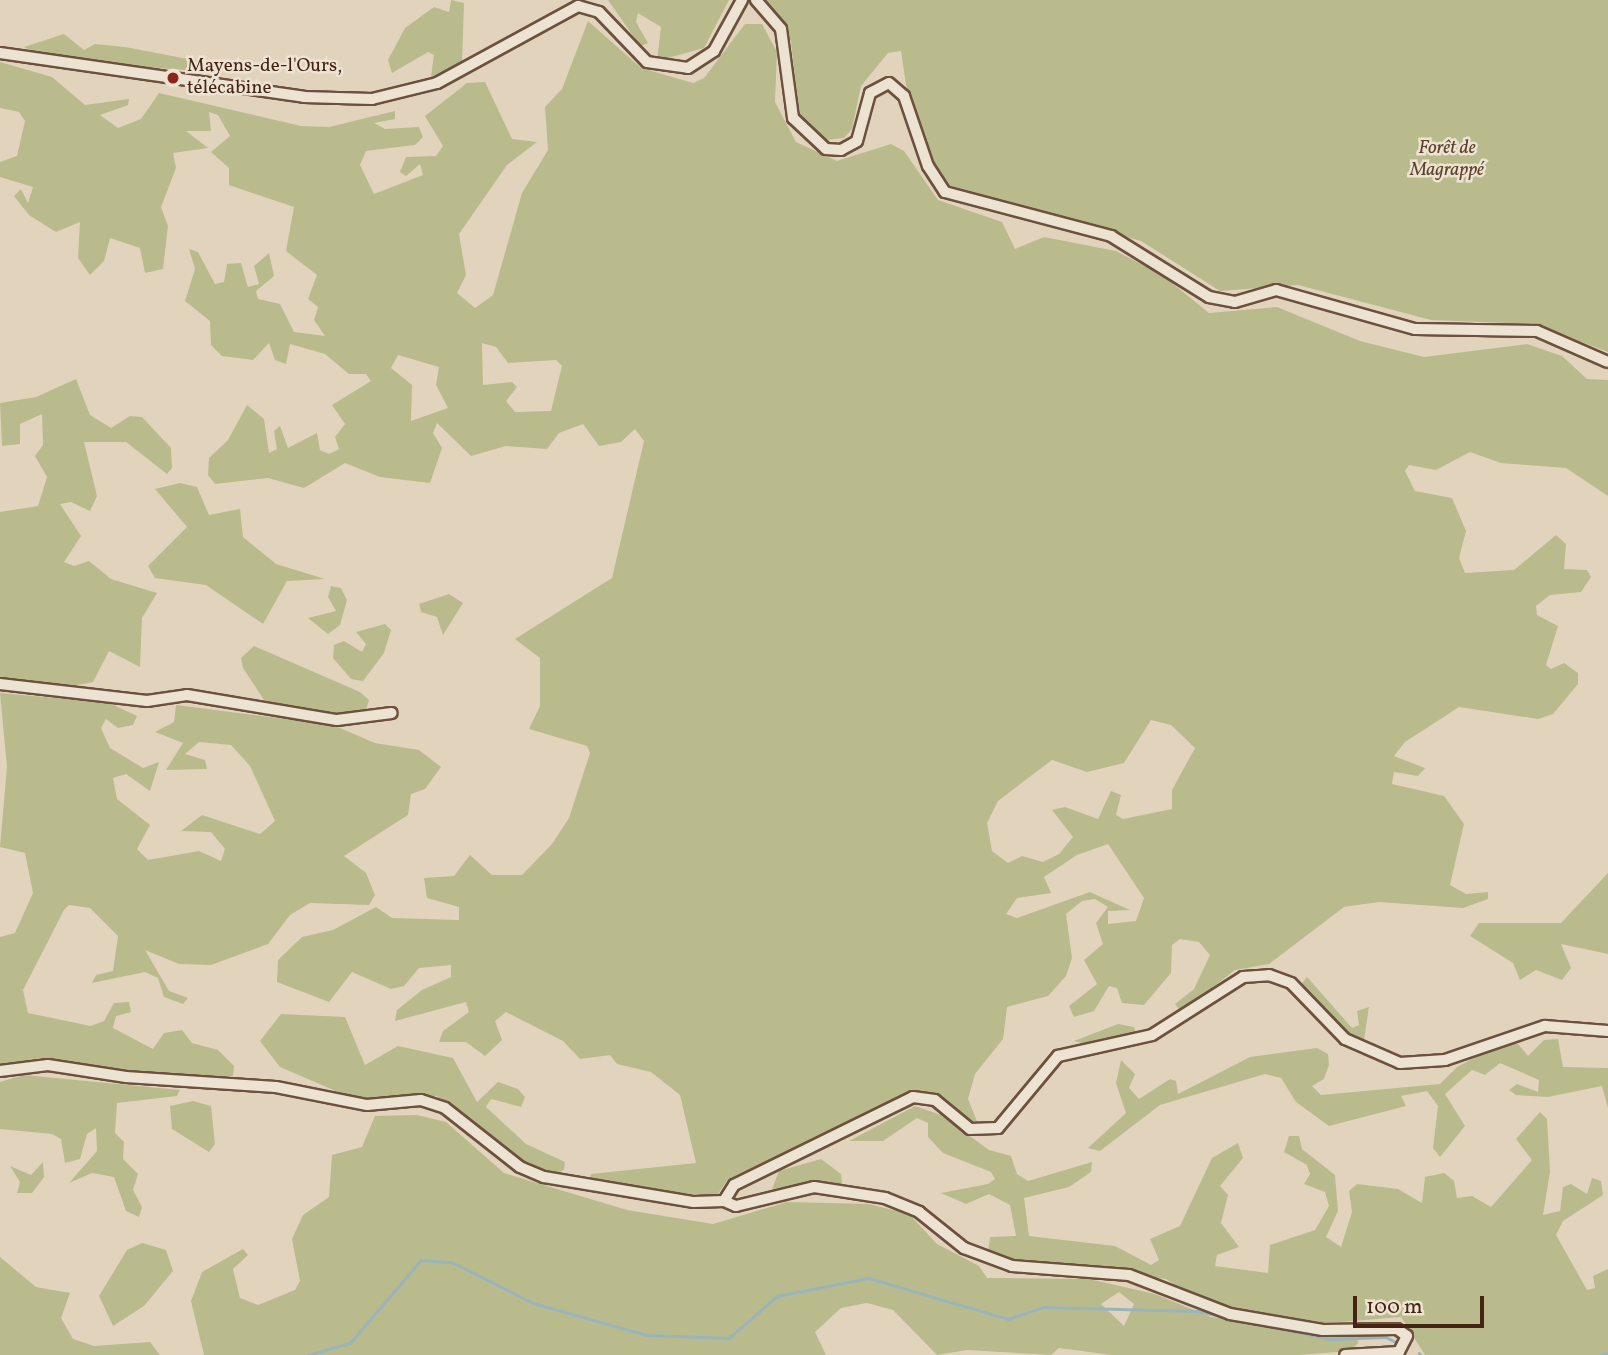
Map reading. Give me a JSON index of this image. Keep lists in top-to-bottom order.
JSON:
{
  "parks": ["Forêt de Magrappé"],
  "places": ["Mayens-de-l'Ours, télécabine"],
  "scale_bar": "100 m"
}
